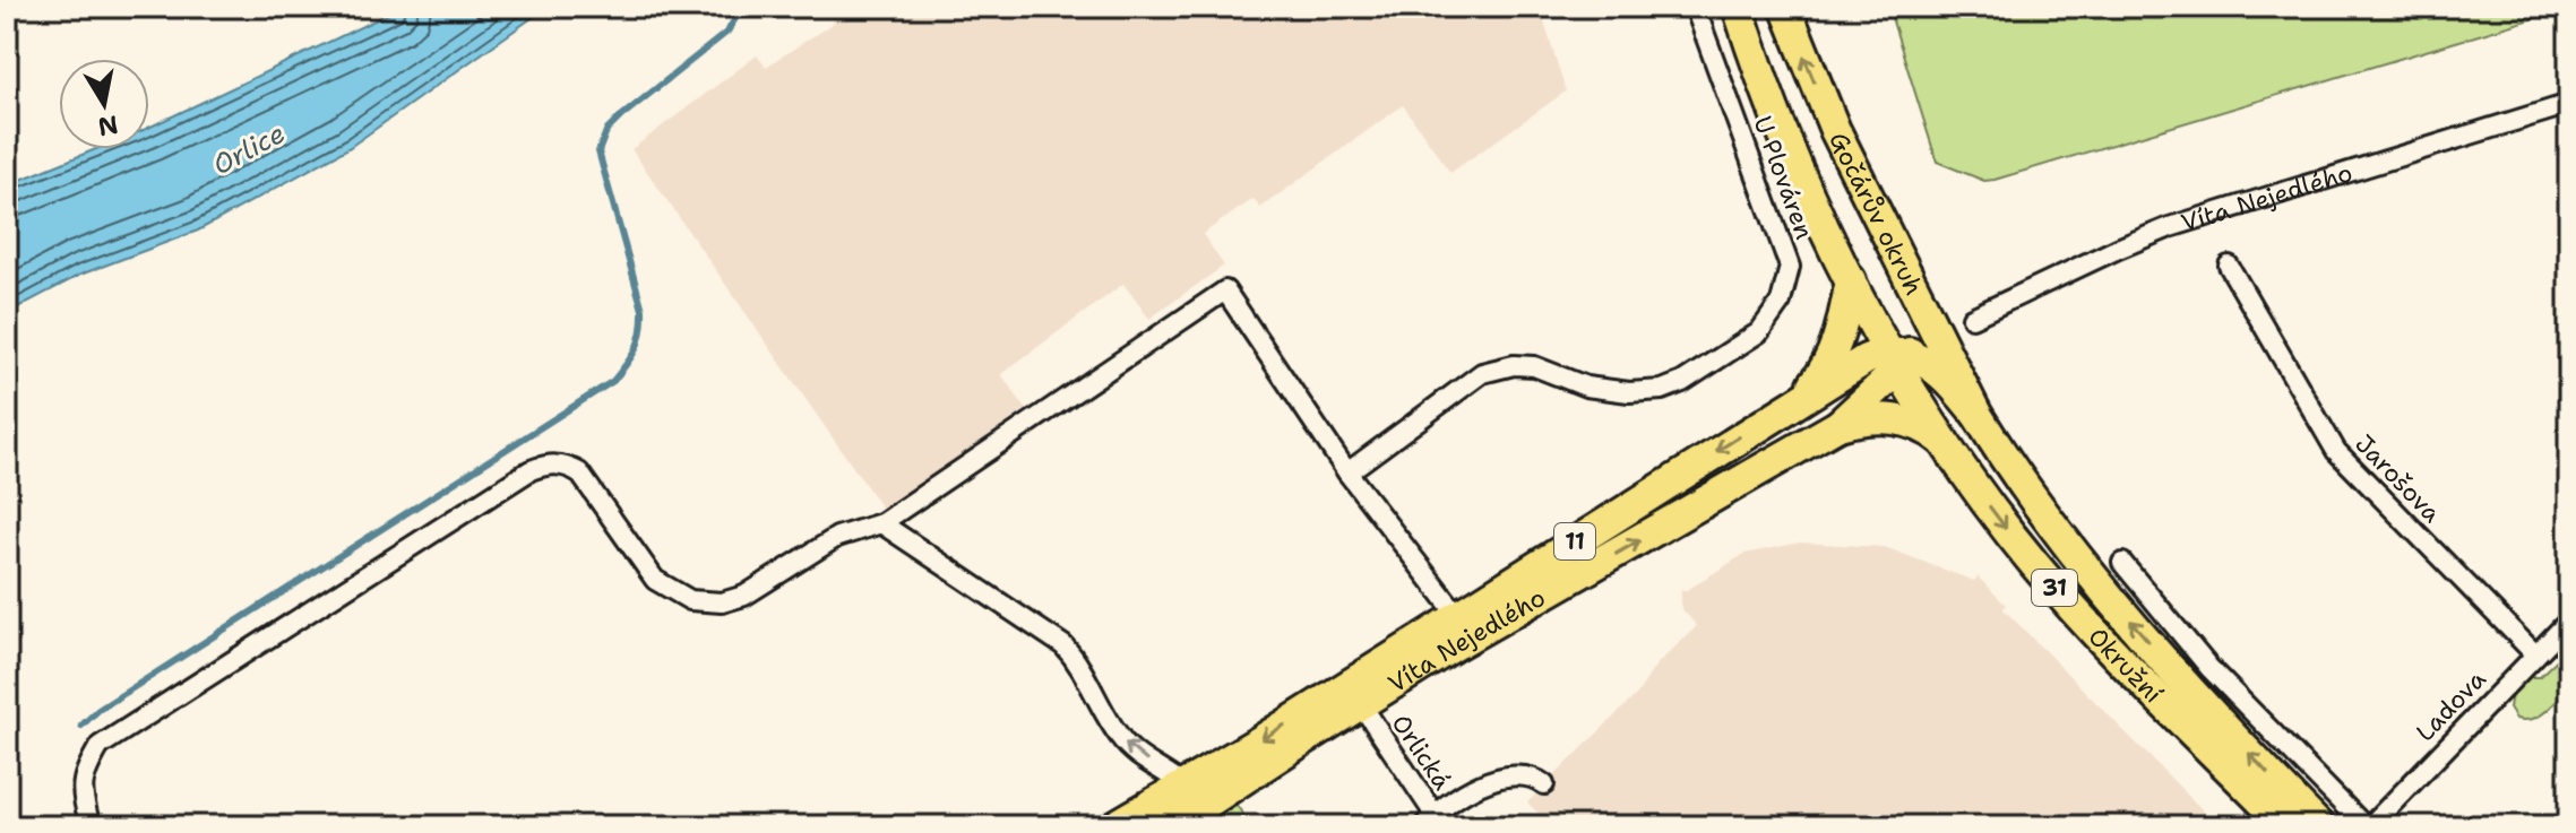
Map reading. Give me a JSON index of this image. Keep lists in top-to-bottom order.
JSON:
{
  "streets": {
    "main road": [
      "Víta Nejedlého",
      "Gočárův okruh",
      "11",
      "31",
      "Okružní"
    ],
    "street": [
      "U Plováren",
      "Jarošova",
      "Ladova",
      "Orlická"
    ]
  },
  "crossings": [
    ["U Plováren", "Víta Nejedlého"],
    ["Víta Nejedlého", "Gočárův okruh"],
    ["Víta Nejedlého", "Okružní"],
    ["Víta Nejedlého", "Orlická"],
    ["Gočárův okruh", "Okružní"],
    ["Jarošova", "Ladova"]
  ],
  "water": ["Orlice"],
  "north": "bottom"
}
